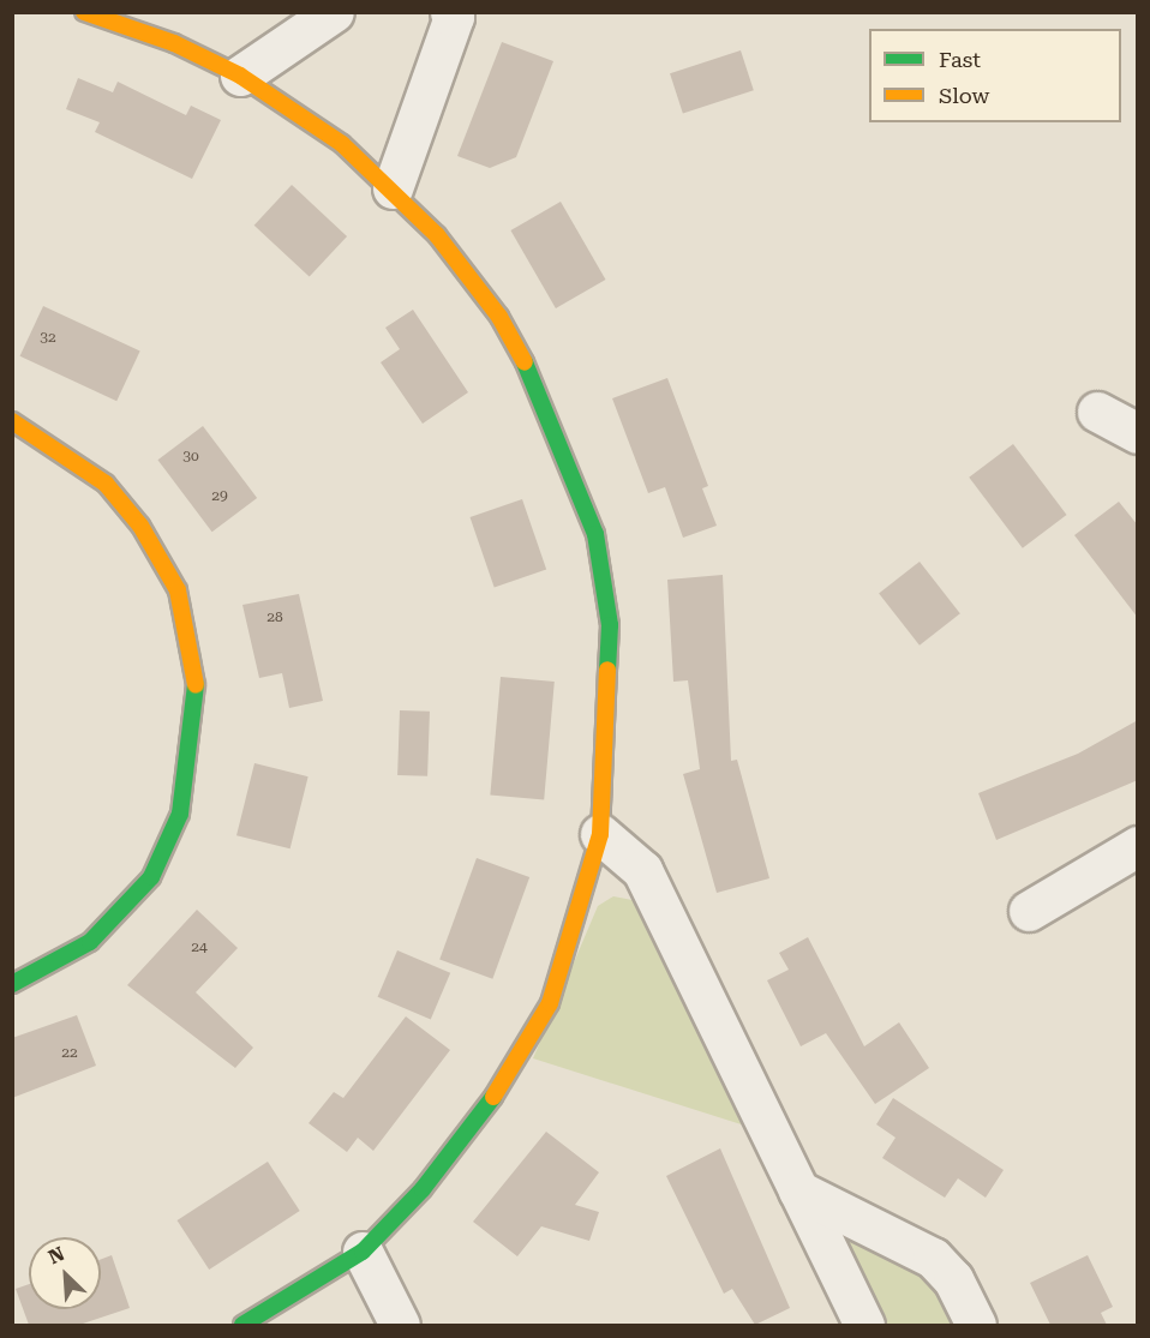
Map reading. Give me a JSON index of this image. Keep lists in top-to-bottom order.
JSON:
{
  "house_numbers": [
    "32",
    "30",
    "29",
    "28",
    "24",
    "22"
  ],
  "legend": ["Fast", "Slow"],
  "north": "top left"
}
